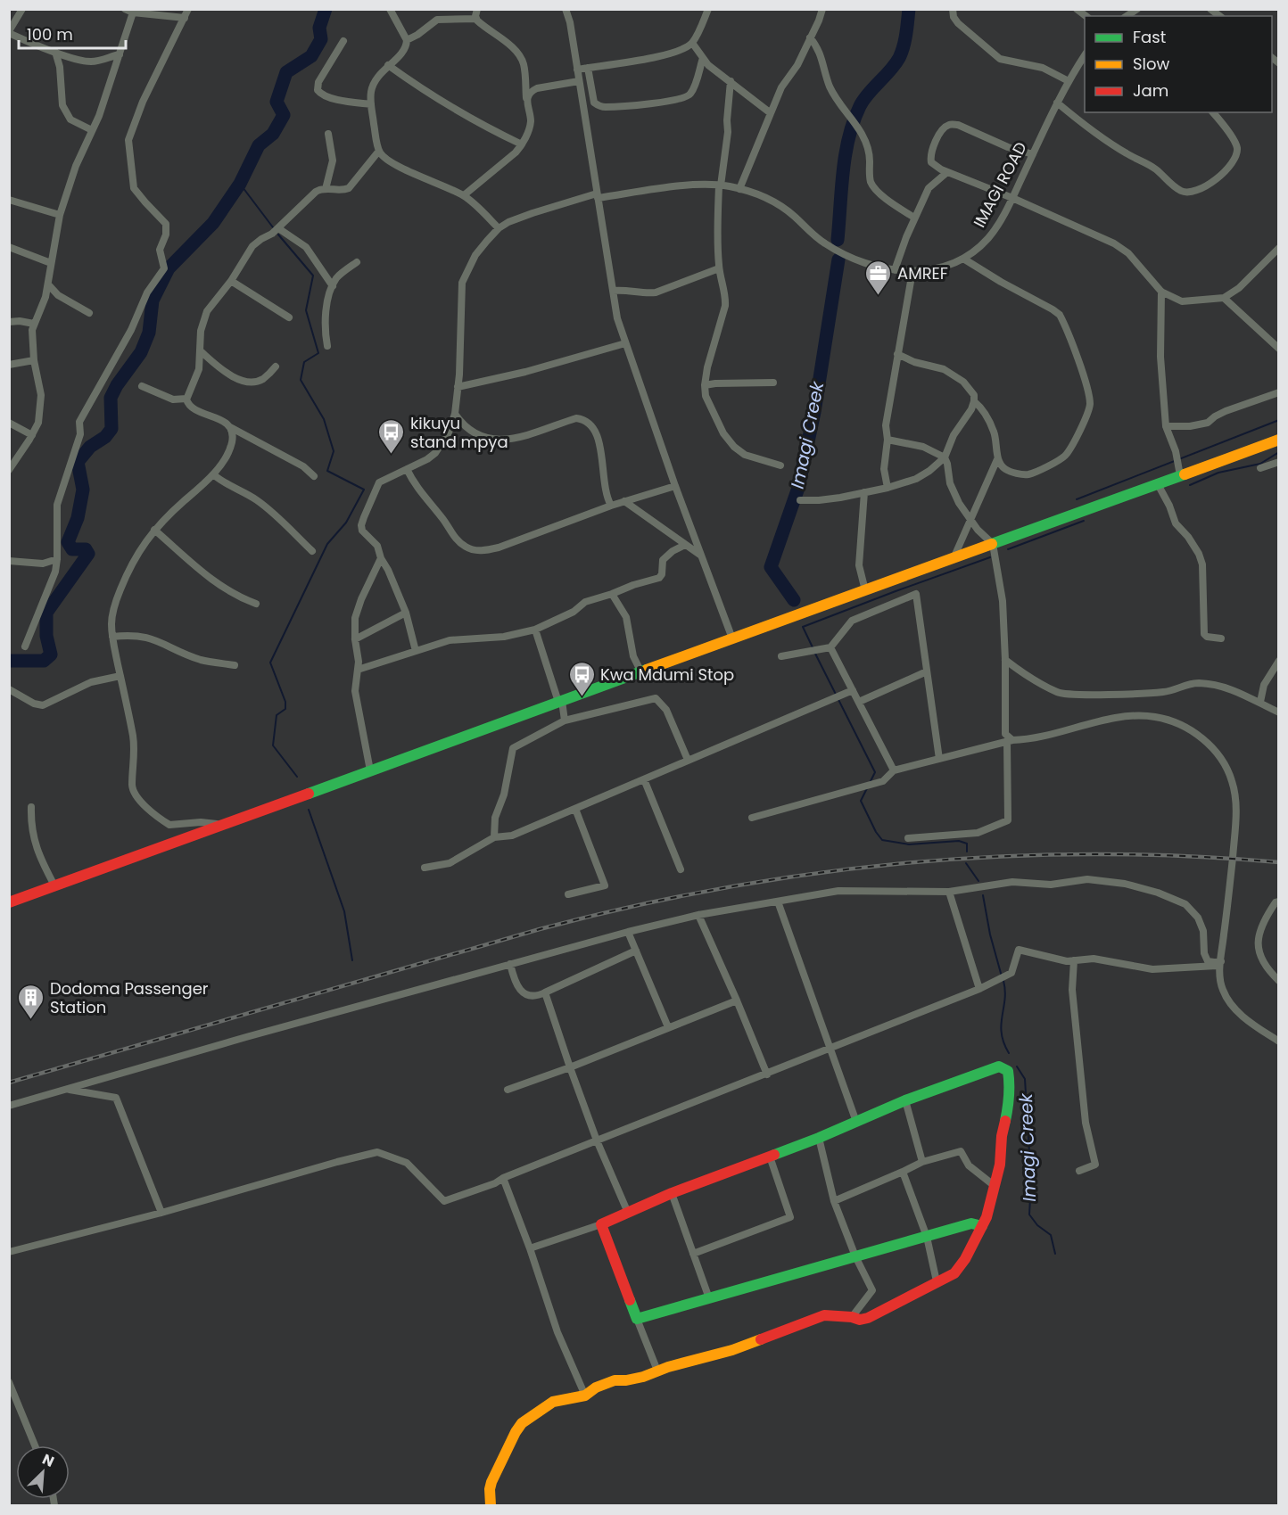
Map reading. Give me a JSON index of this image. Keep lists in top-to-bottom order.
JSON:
{
  "streets": {
    "street": ["IMAGI ROAD"]
  },
  "water": ["Imagi Creek"],
  "places": {
    "office": ["AMREF"],
    "bus stop": ["kikuyu stand mpya", "Kwa Mdumi Stop"],
    "building": ["Dodoma Passenger Station"]
  },
  "legend": ["Fast", "Slow", "Jam"],
  "scale_bar": "100 m",
  "north": "top right"
}
